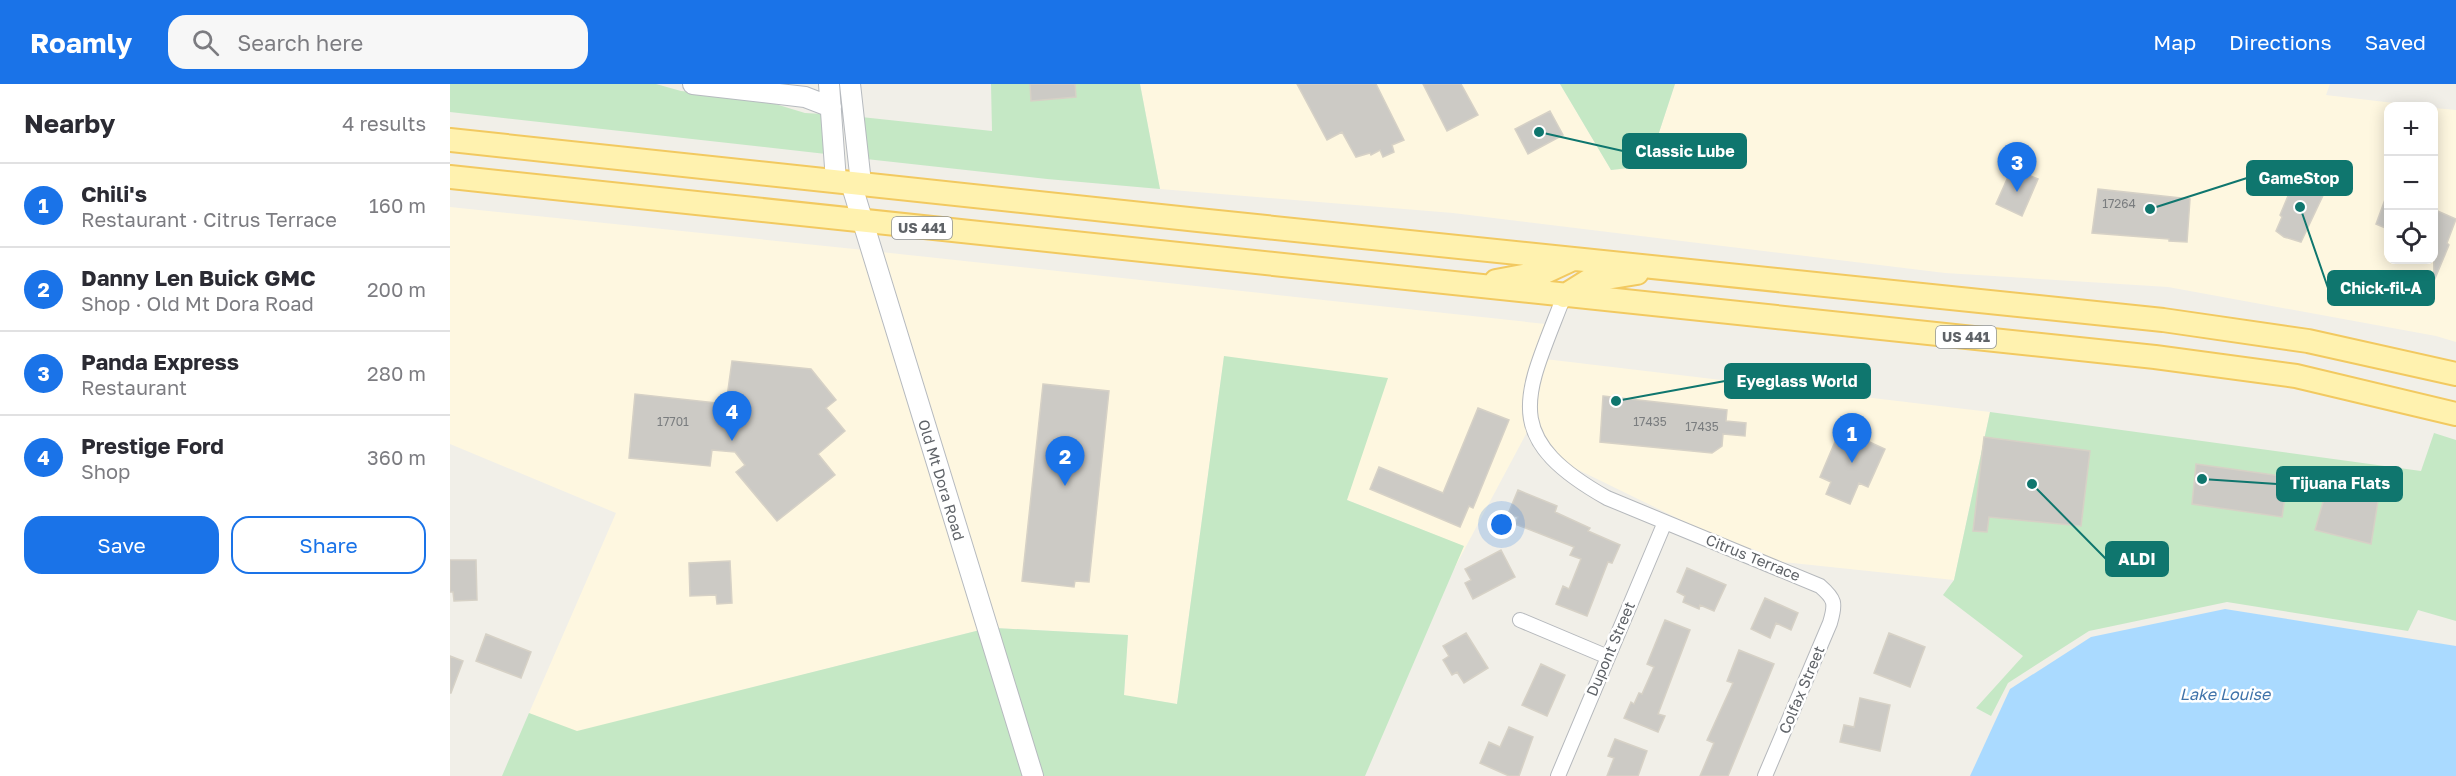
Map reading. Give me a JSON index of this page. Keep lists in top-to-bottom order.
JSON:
{
  "streets": {
    "main road": ["US 441"],
    "street": [
      "Old Mt Dora Road",
      "Citrus Terrace",
      "Dupont Street",
      "Colfax Street"
    ]
  },
  "crossings": [
    ["US 441", "Old Mt Dora Road"],
    ["US 441", "Citrus Terrace"],
    ["Citrus Terrace", "Dupont Street"],
    ["Citrus Terrace", "Colfax Street"]
  ],
  "water": ["Lake Louise"],
  "places": [
    "Classic Lube",
    "Chick-fil-A",
    "GameStop",
    "Eyeglass World",
    "Tijuana Flats",
    "ALDI"
  ],
  "house_numbers": [
    "17264",
    "17701",
    "17435",
    "17435"
  ],
  "page": {
    "header": "Roamly",
    "search": "Search here",
    "nav": ["Map", "Directions", "Saved"],
    "heading": ["Nearby", "4 results"],
    "map_buttons": ["+", "−"],
    "pins": [
      "3",
      "4",
      "1",
      "2"
    ],
    "list": [
      {
        "mark": "1",
        "name": "Chili's",
        "note": "Restaurant · Citrus Terrace",
        "value": "160 m"
      },
      {
        "mark": "2",
        "name": "Danny Len Buick GMC",
        "note": "Shop · Old Mt Dora Road",
        "value": "200 m"
      },
      {
        "mark": "3",
        "name": "Panda Express",
        "note": "Restaurant",
        "value": "280 m"
      },
      {
        "mark": "4",
        "name": "Prestige Ford",
        "note": "Shop",
        "value": "360 m"
      }
    ],
    "buttons": ["Save", "Share"]
  }
}
